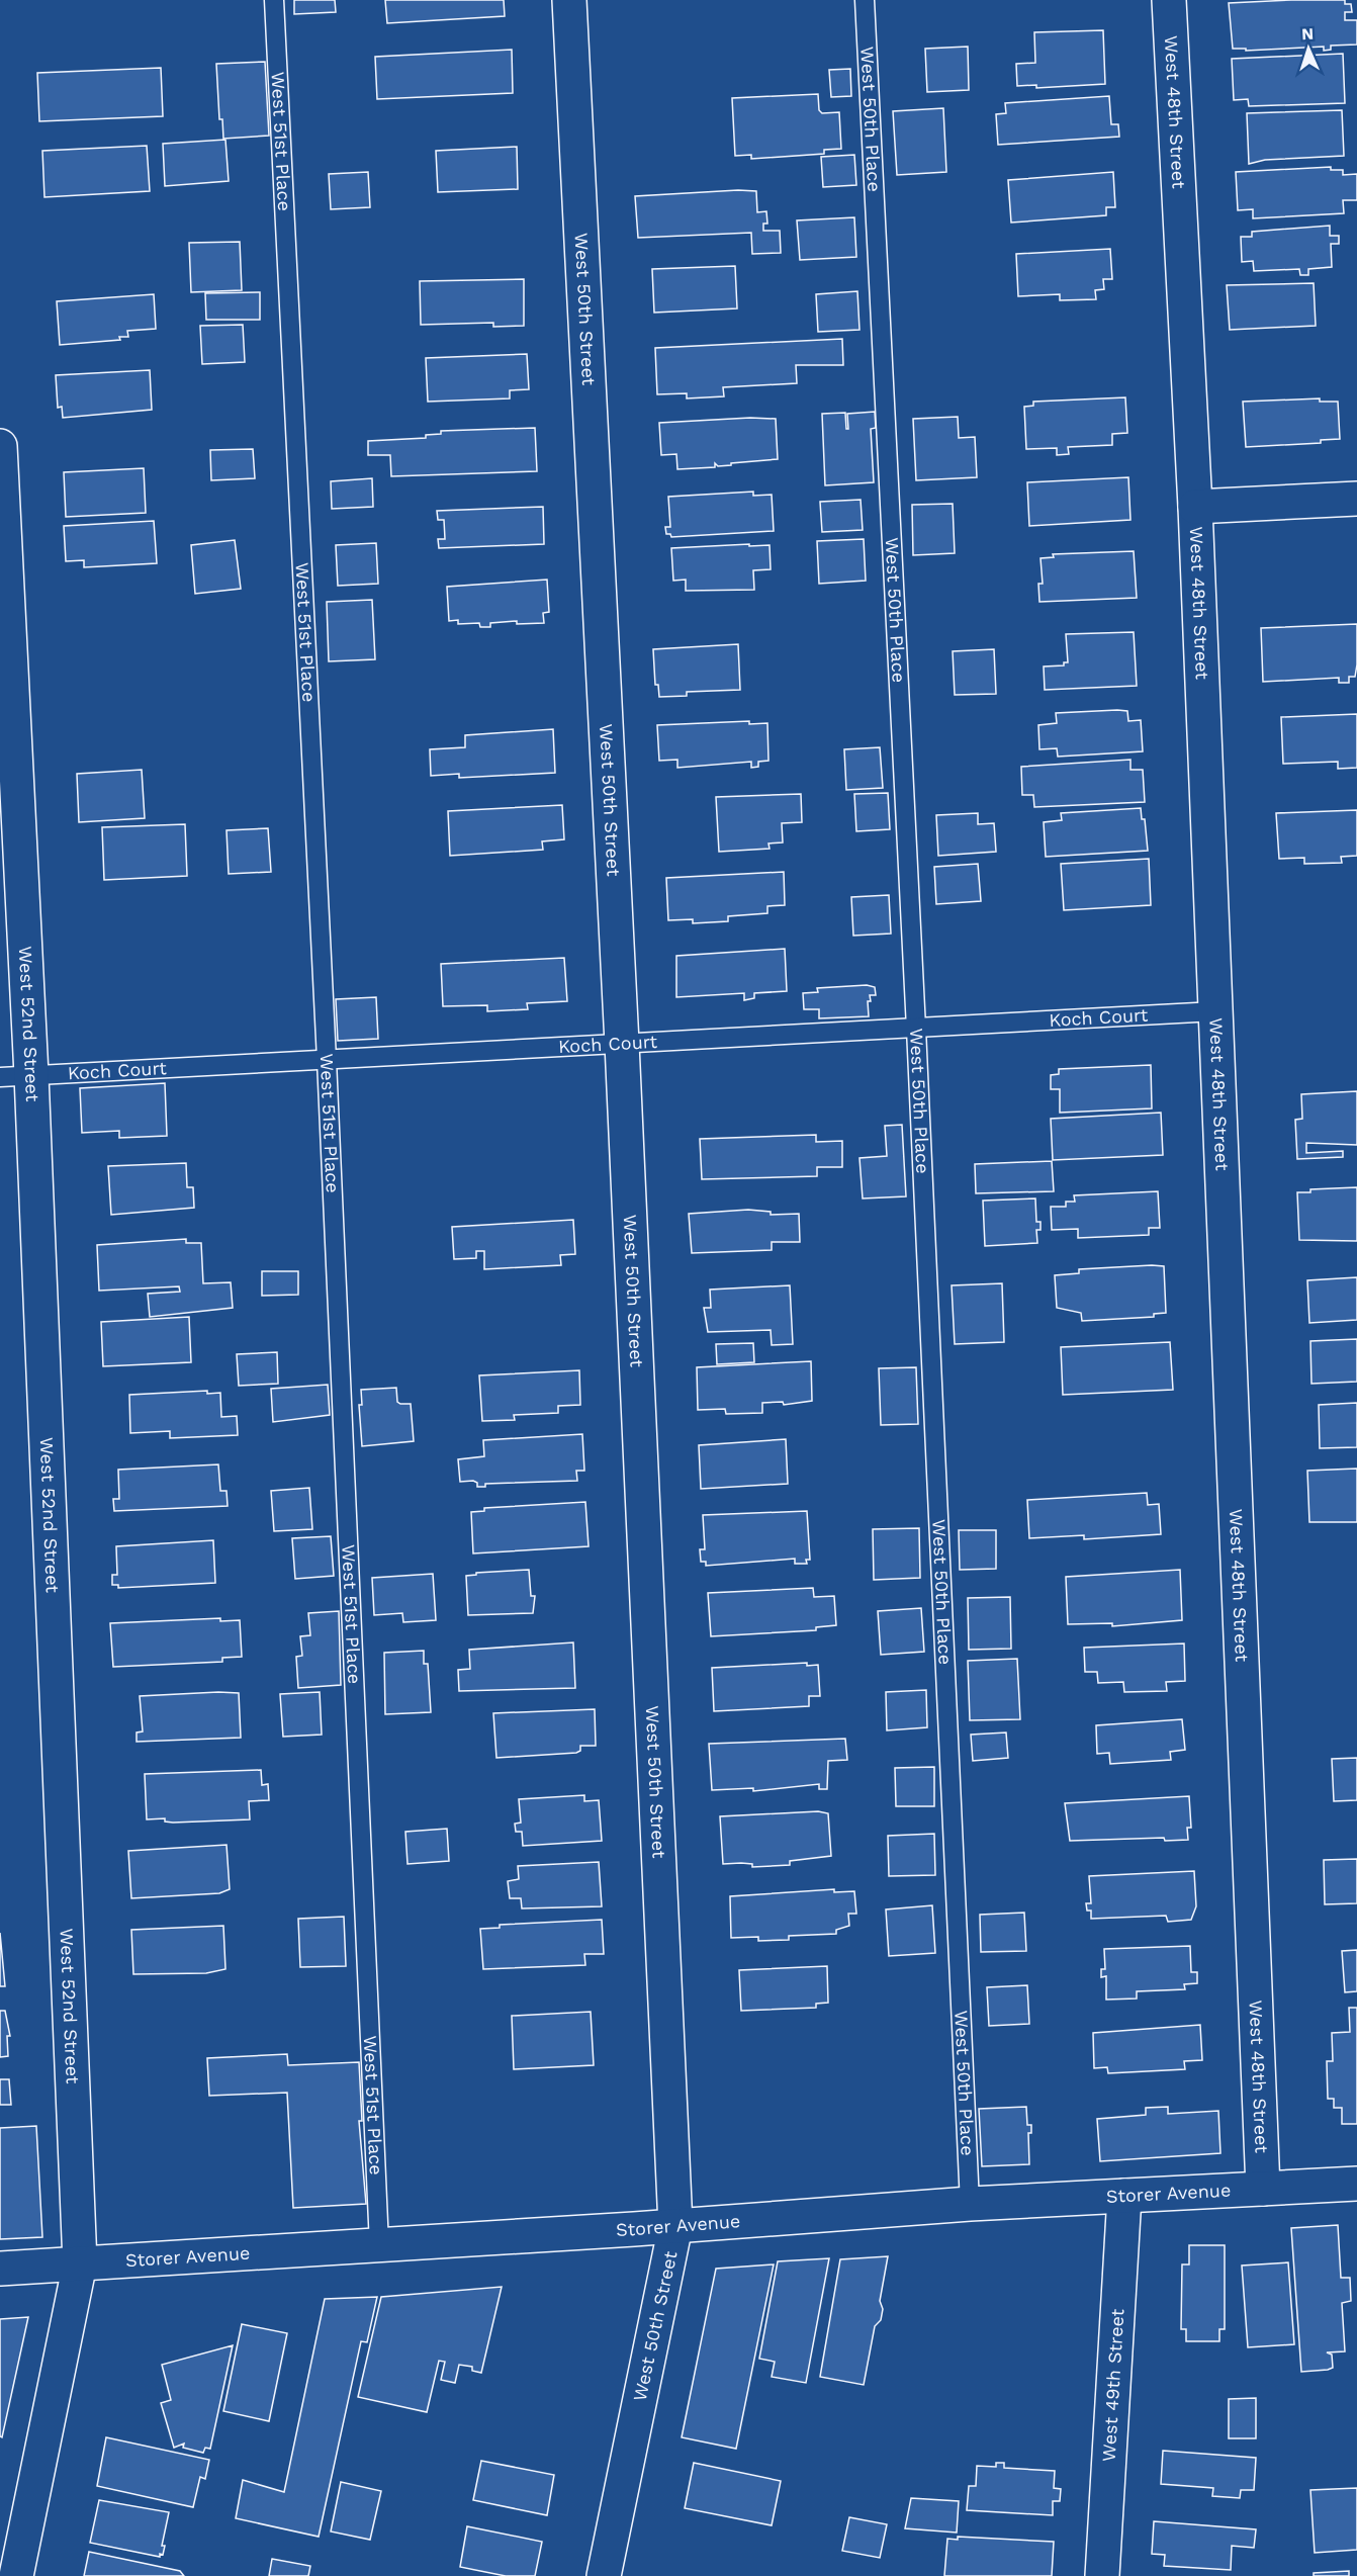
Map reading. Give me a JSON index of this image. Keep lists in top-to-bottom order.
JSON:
{
  "streets": {
    "street": [
      "West 48th Street",
      "West 50th Street",
      "West 52nd Street",
      "Storer Avenue",
      "West 49th Street"
    ],
    "lane": ["West 50th Place", "West 51st Place", "Koch Court"]
  },
  "crossings": [
    ["West 48th Street", "Koch Court"],
    ["West 48th Street", "Storer Avenue"],
    ["West 50th Place", "Koch Court"],
    ["West 50th Place", "Storer Avenue"],
    ["West 51st Place", "Koch Court"],
    ["West 51st Place", "Storer Avenue"],
    ["West 50th Street", "Koch Court"],
    ["West 50th Street", "Storer Avenue"],
    ["Koch Court", "West 52nd Street"],
    ["West 52nd Street", "Storer Avenue"],
    ["Storer Avenue", "West 49th Street"]
  ],
  "north": "top"
}
